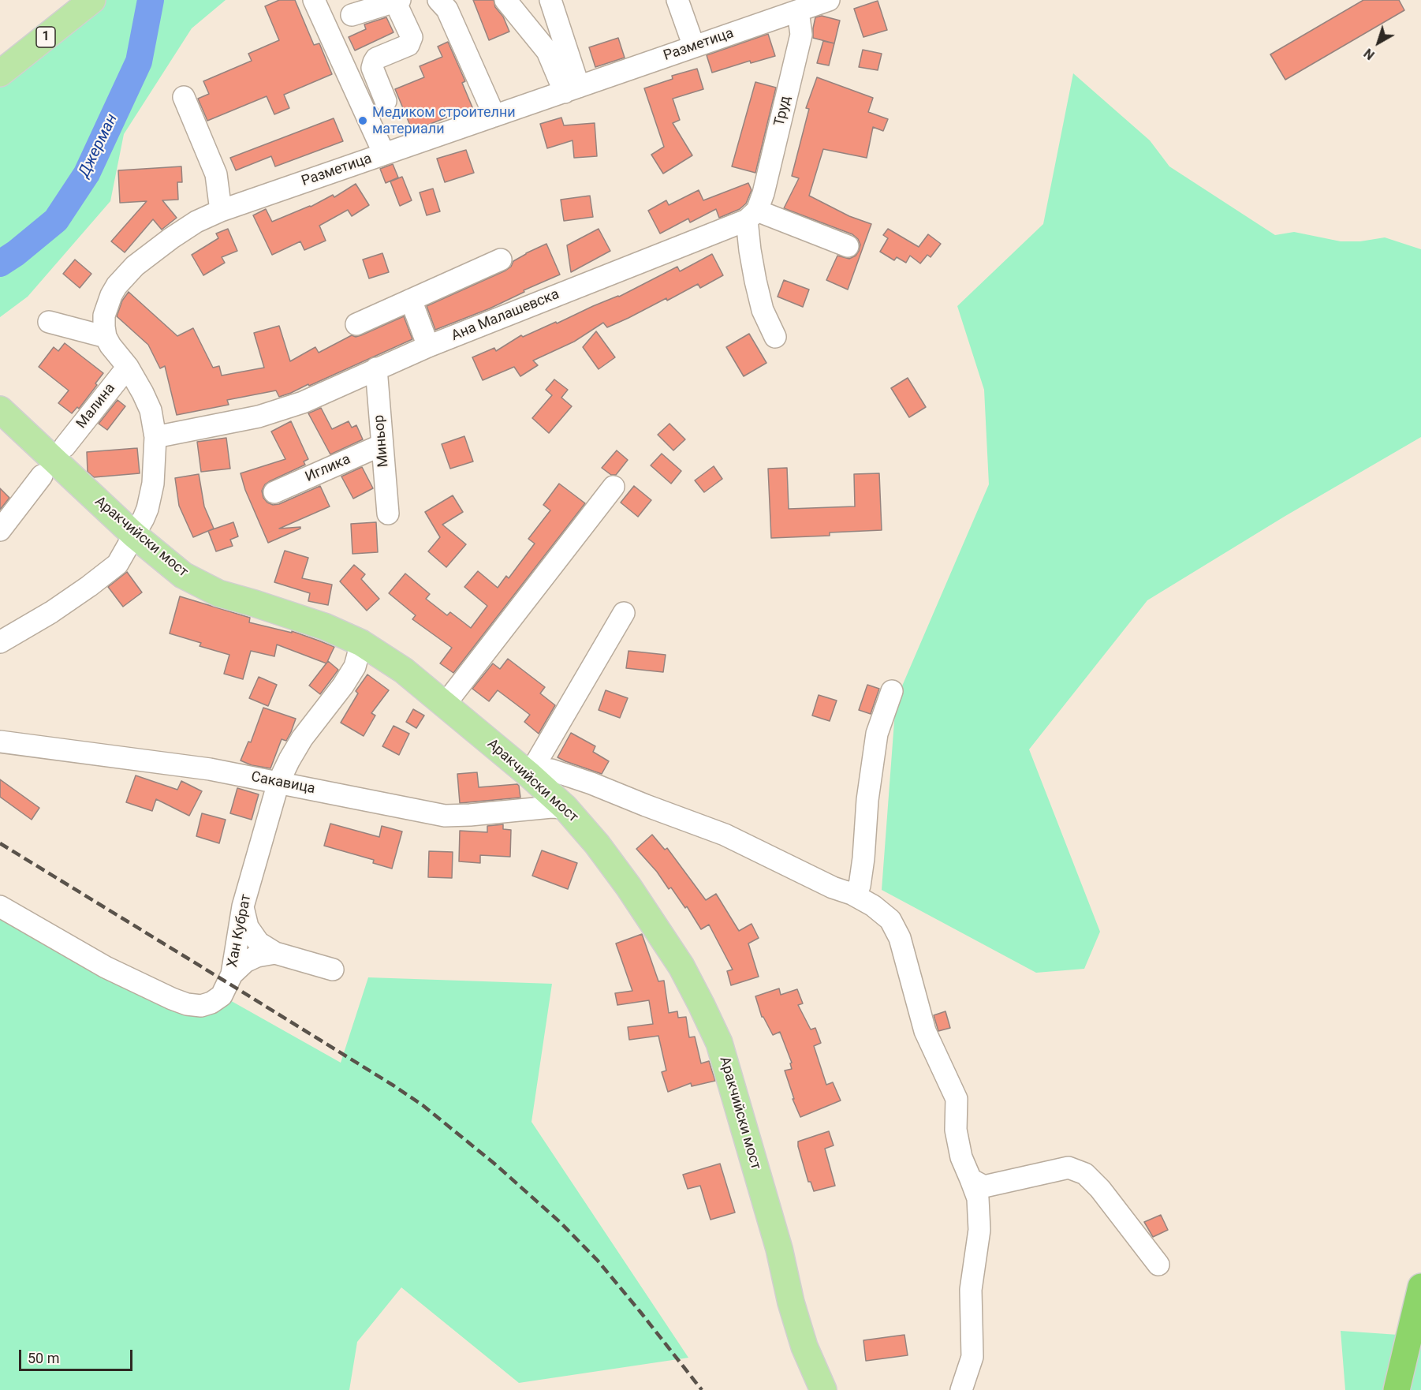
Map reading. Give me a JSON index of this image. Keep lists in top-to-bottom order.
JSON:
{
  "streets": {
    "main road": ["1", "Аракчийски мост"],
    "street": [
      "Разметица",
      "Труд",
      "Ана Малашевска",
      "Малина",
      "Миньор",
      "Иглика",
      "Сакавица",
      "Хан Кубрат"
    ]
  },
  "crossings": [
    ["Разметица", "Труд"],
    ["Труд", "Ана Малашевска"],
    ["Ана Малашевска", "Миньор"],
    ["Миньор", "Иглика"],
    ["Аракчийски мост", "Сакавица"],
    ["Аракчийски мост", "Хан Кубрат"],
    ["Сакавица", "Хан Кубрат"]
  ],
  "water": ["Джерман"],
  "places": ["Медиком строителни материали"],
  "scale_bar": "50 m",
  "north": "bottom left"
}
